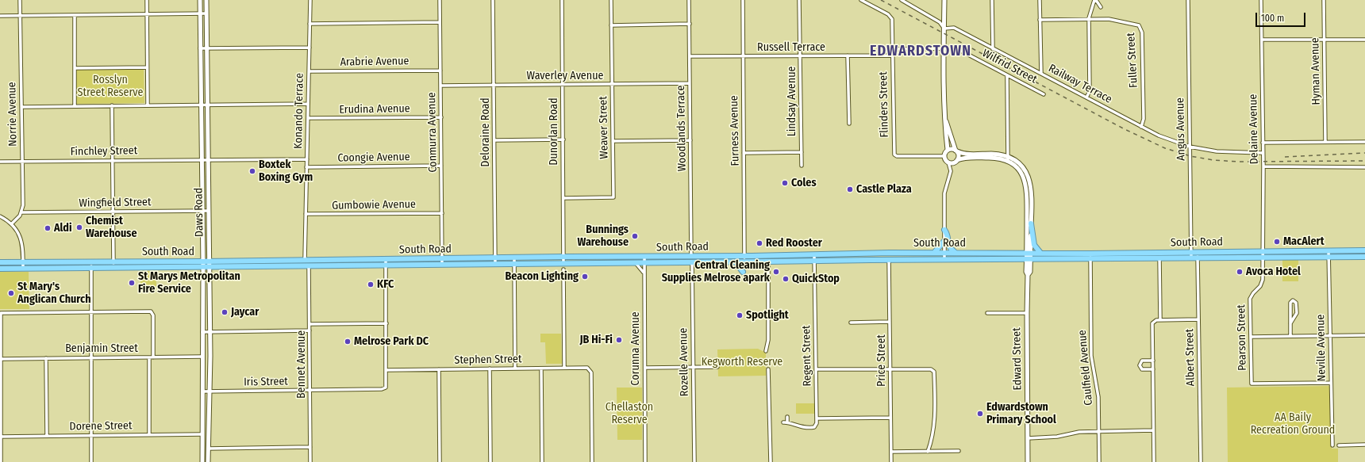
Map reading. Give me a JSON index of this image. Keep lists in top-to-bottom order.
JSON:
{
  "streets": {
    "highway": ["South Road"],
    "main road": ["Daws Road", "Edward Street"],
    "street": [
      "Russell Terrace",
      "Fuller Street",
      "Arabrie Avenue",
      "Wilfrid Street",
      "Hyman Avenue",
      "Waverley Avenue",
      "Railway Terrace",
      "Lindsay Avenue",
      "Flinders Street",
      "Erudina Avenue",
      "Konando Terrace",
      "Norrie Avenue",
      "Weaver Street",
      "Woodlands Terrace",
      "Angus Avenue",
      "Delaine Avenue",
      "Furness Avenue",
      "Dunorlan Road",
      "Conmurra Avenue",
      "Deloraine Road",
      "Finchley Street",
      "Coongie Avenue",
      "Wingfield Street",
      "Gumbowie Avenue",
      "Pearson Street",
      "Neville Avenue",
      "Benjamin Street",
      "Corunna Avenue",
      "Regent Street",
      "Albert Street",
      "Stephen Street",
      "Price Street",
      "Rozelle Avenue",
      "Bennet Avenue",
      "Caulfield Avenue",
      "Iris Street",
      "Dorene Street"
    ]
  },
  "crossings": [
    ["Russell Terrace", "Lindsay Avenue"],
    ["Russell Terrace", "Flinders Street"],
    ["Russell Terrace", "Woodlands Terrace"],
    ["Russell Terrace", "Furness Avenue"],
    ["Fuller Street", "Railway Terrace"],
    ["Arabrie Avenue", "Konando Terrace"],
    ["Arabrie Avenue", "Conmurra Avenue"],
    ["Wilfrid Street", "Flinders Street"],
    ["Waverley Avenue", "Weaver Street"],
    ["Waverley Avenue", "Woodlands Terrace"],
    ["Waverley Avenue", "Dunorlan Road"],
    ["Waverley Avenue", "Conmurra Avenue"],
    ["Waverley Avenue", "Deloraine Road"],
    ["Railway Terrace", "Angus Avenue"],
    ["Railway Terrace", "Delaine Avenue"],
    ["Erudina Avenue", "Konando Terrace"],
    ["Erudina Avenue", "Conmurra Avenue"],
    ["Konando Terrace", "Finchley Street"],
    ["Konando Terrace", "Coongie Avenue"],
    ["Konando Terrace", "Gumbowie Avenue"],
    ["Konando Terrace", "South Road"],
    ["Norrie Avenue", "Finchley Street"],
    ["Norrie Avenue", "Wingfield Street"],
    ["Weaver Street", "Dunorlan Road"],
    ["Woodlands Terrace", "South Road"],
    ["Woodlands Terrace", "Rozelle Avenue"],
    ["Angus Avenue", "South Road"],
    ["Delaine Avenue", "South Road"],
    ["Delaine Avenue", "Pearson Street"],
    ["Furness Avenue", "South Road"],
    ["Dunorlan Road", "South Road"],
    ["Conmurra Avenue", "Coongie Avenue"],
    ["Conmurra Avenue", "Gumbowie Avenue"],
    ["Conmurra Avenue", "South Road"],
    ["Deloraine Road", "South Road"],
    ["Finchley Street", "Daws Road"],
    ["Wingfield Street", "Daws Road"],
    ["Daws Road", "South Road"],
    ["Daws Road", "Benjamin Street"],
    ["Daws Road", "Iris Street"],
    ["Daws Road", "Dorene Street"],
    ["South Road", "Pearson Street"],
    ["South Road", "Neville Avenue"],
    ["South Road", "Corunna Avenue"],
    ["South Road", "Regent Street"],
    ["South Road", "Albert Street"],
    ["South Road", "Edward Street"],
    ["South Road", "Price Street"],
    ["South Road", "Rozelle Avenue"],
    ["South Road", "Bennet Avenue"],
    ["South Road", "Caulfield Avenue"],
    ["Pearson Street", "Neville Avenue"],
    ["Stephen Street", "Iris Street"],
    ["Bennet Avenue", "Iris Street"]
  ],
  "districts": ["EDWARDSTOWN"],
  "parks": [
    "Rosslyn Street Reserve",
    "Kegworth Reserve",
    "Chellaston Reserve",
    "AA Baily Recreation Ground"
  ],
  "places": [
    "Boxtek Boxing Gym",
    "Coles",
    "Castle Plaza",
    "Chemist Warehouse",
    "Aldi",
    "Bunnings Warehouse",
    "MacAlert",
    "Red Rooster",
    "Central Cleaning Supplies Melrose apark",
    "Avoca Hotel",
    "Beacon Lighting",
    "QuickStop",
    "St Marys Metropolitan Fire Service",
    "KFC",
    "St Mary's Anglican Church",
    "Jaycar",
    "Spotlight",
    "JB Hi-Fi",
    "Melrose Park DC",
    "Edwardstown Primary School"
  ],
  "scale_bar": "100 m"
}
